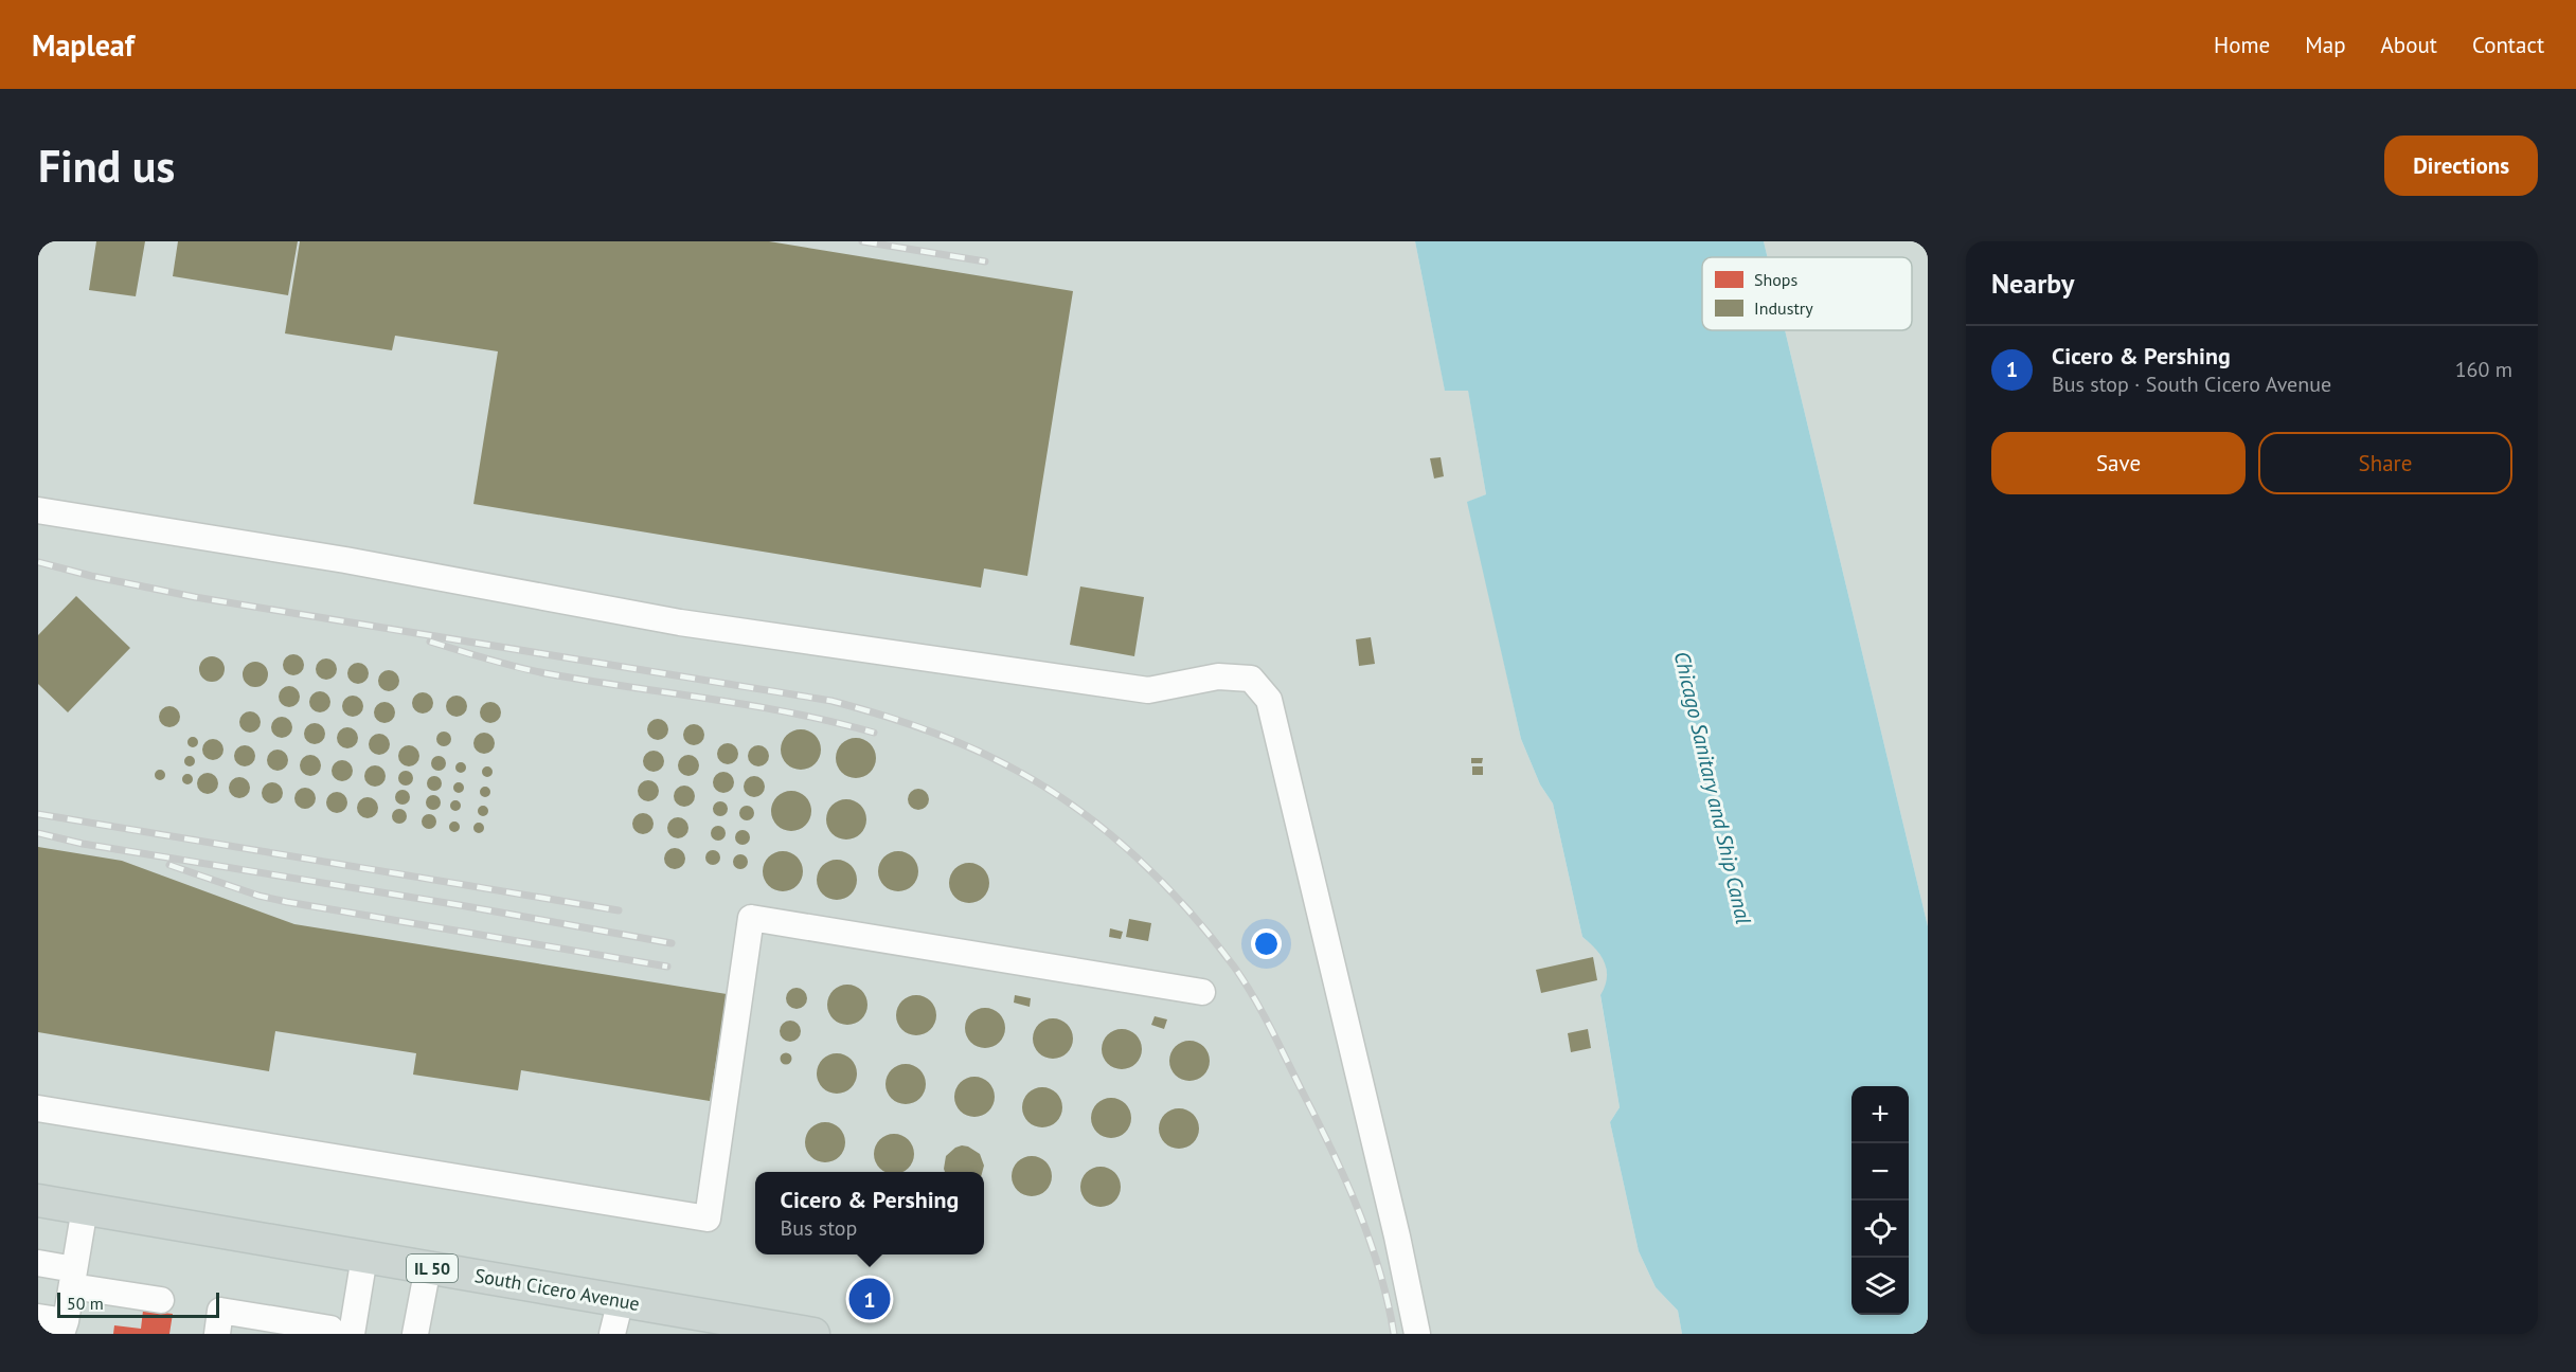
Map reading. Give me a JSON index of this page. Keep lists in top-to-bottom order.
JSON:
{
  "streets": {
    "main road": ["IL 50", "South Cicero Avenue"]
  },
  "water": ["Chicago Sanitary and Ship Canal"],
  "legend": ["Shops", "Industry"],
  "scale_bar": "50 m",
  "page": {
    "header": "Mapleaf",
    "nav": [
      "Home",
      "Map",
      "About",
      "Contact"
    ],
    "buttons": [
      "Directions",
      ["Save", "Share"]
    ],
    "title": "Find us",
    "heading": "Nearby",
    "list": [
      {
        "mark": "1",
        "name": "Cicero & Pershing",
        "note": "Bus stop · South Cicero Avenue",
        "value": "160 m"
      }
    ],
    "map_buttons": ["+", "−"],
    "popup": ["Cicero & Pershing", "Bus stop"],
    "pins": "1",
    "scale": "50 m"
  }
}
